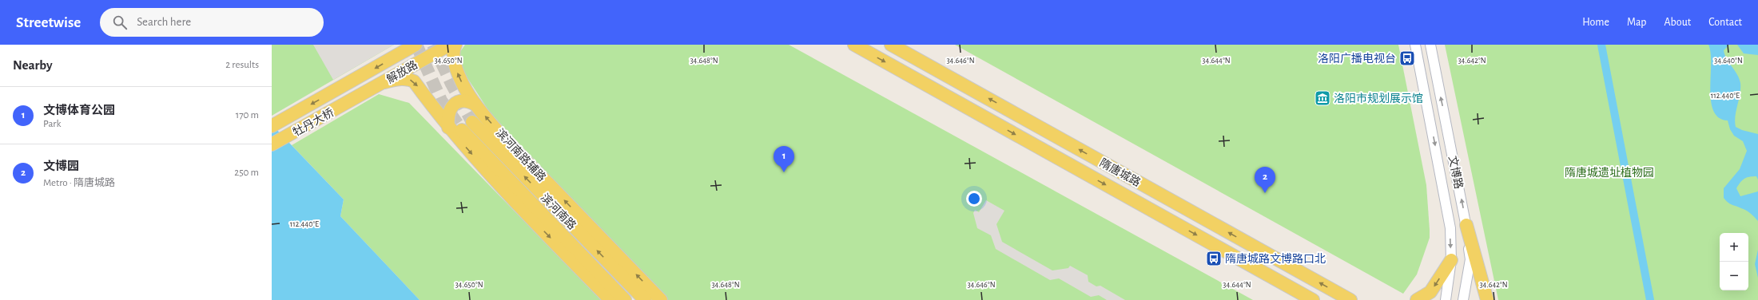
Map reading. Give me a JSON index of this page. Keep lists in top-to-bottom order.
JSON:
{
  "streets": {
    "main road": [
      "解放路",
      "牡丹大桥",
      "滨河南路辅路",
      "隋唐城路",
      "滨河南路"
    ],
    "street": ["文博路"]
  },
  "crossings": [
    ["解放路", "牡丹大桥"]
  ],
  "parks": ["隋唐城遗址植物园"],
  "places": {
    "bus stop": ["洛阳广播电视台", "隋唐城路文博路口北"],
    "museum": ["洛阳市规划展示馆"]
  },
  "page": {
    "header": "Streetwise",
    "search": "Search here",
    "nav": [
      "Home",
      "Map",
      "About",
      "Contact"
    ],
    "heading": ["Nearby", "2 results"],
    "list": [
      {
        "mark": "1",
        "name": "文博体育公园",
        "note": "Park",
        "value": "170 m"
      },
      {
        "mark": "2",
        "name": "文博园",
        "note": "Metro · 隋唐城路",
        "value": "250 m"
      }
    ],
    "pins": ["1", "2"],
    "map_buttons": ["+", "−"]
  },
  "coordinates": [
    "34.650°N",
    "34.648°N",
    "34.646°N",
    "34.644°N",
    "34.642°N",
    "34.640°N",
    "112.440°E"
  ]
}
